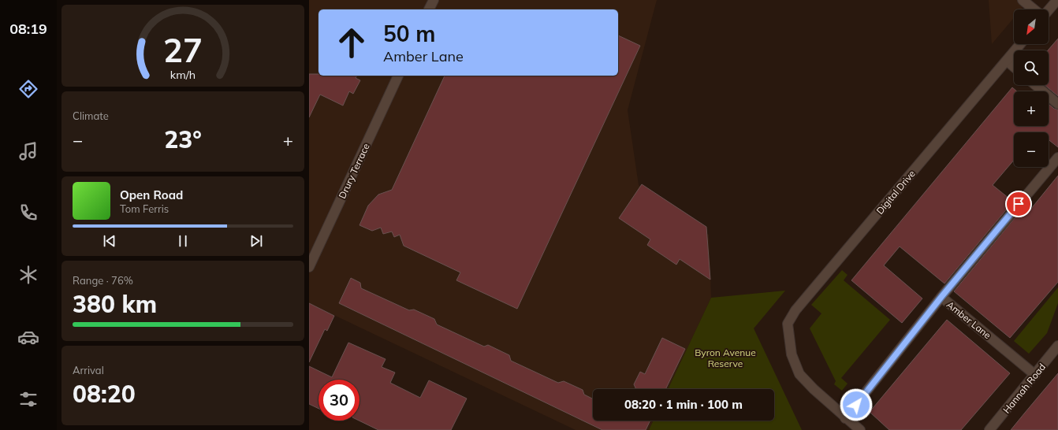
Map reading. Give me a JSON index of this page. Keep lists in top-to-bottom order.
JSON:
{
  "streets": {
    "street": [
      "Drury Terrace",
      "Digital Drive",
      "Amber Lane",
      "Hannah Road"
    ]
  },
  "crossings": [
    ["Amber Lane", "Hannah Road"]
  ],
  "parks": ["Byron Avenue Reserve"],
  "north": "bottom left",
  "page": {
    "tabs": "08:19",
    "map_buttons": ["+", "−"],
    "turn": ["50 m", "Amber Lane"],
    "tile": [
      "Climate",
      ["Range · 76%", "380 km"],
      ["Arrival", "08:20"]
    ],
    "heat": ["−", "23°", "+"],
    "song": ["Open Road", "Tom Ferris"],
    "limit": "30",
    "trip": "08:20 · 1 min · 100 m",
    "gauge": ["27", "km/h"]
  }
}
